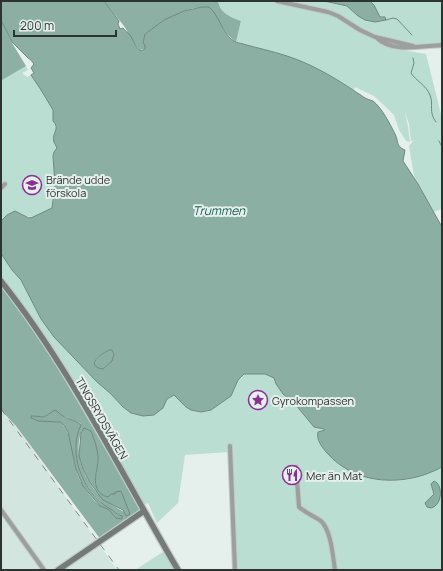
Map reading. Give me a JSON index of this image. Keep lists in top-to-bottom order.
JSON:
{
  "streets": {
    "street": ["TINGSRYDSVÄGEN"]
  },
  "water": ["Trummen"],
  "places": {
    "school or university": ["Brände udde förskola"],
    "place": ["Gyrokompassen"],
    "restaurant": ["Mer än Mat"]
  },
  "scale_bar": "200 m"
}
